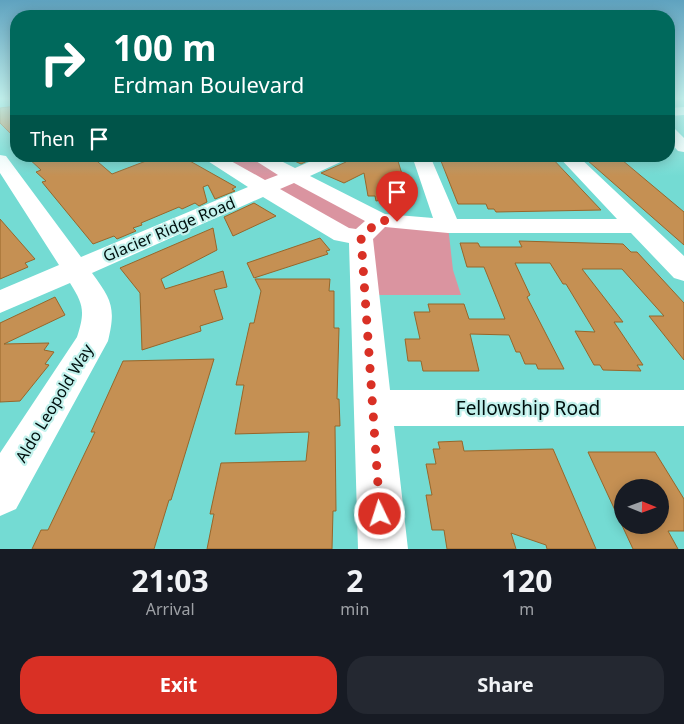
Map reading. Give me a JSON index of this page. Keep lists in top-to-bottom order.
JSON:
{
  "streets": {
    "street": ["Glacier Ridge Road", "Aldo Leopold Way", "Fellowship Road"]
  },
  "crossings": [
    ["Glacier Ridge Road", "Aldo Leopold Way"]
  ],
  "north": "right",
  "page": {
    "turn": ["100 m", "Erdman Boulevard"],
    "then": "Then",
    "eta": [
      "21:03",
      "Arrival",
      "2",
      "min",
      "120",
      "m"
    ],
    "buttons": ["Exit", "Share"]
  }
}
